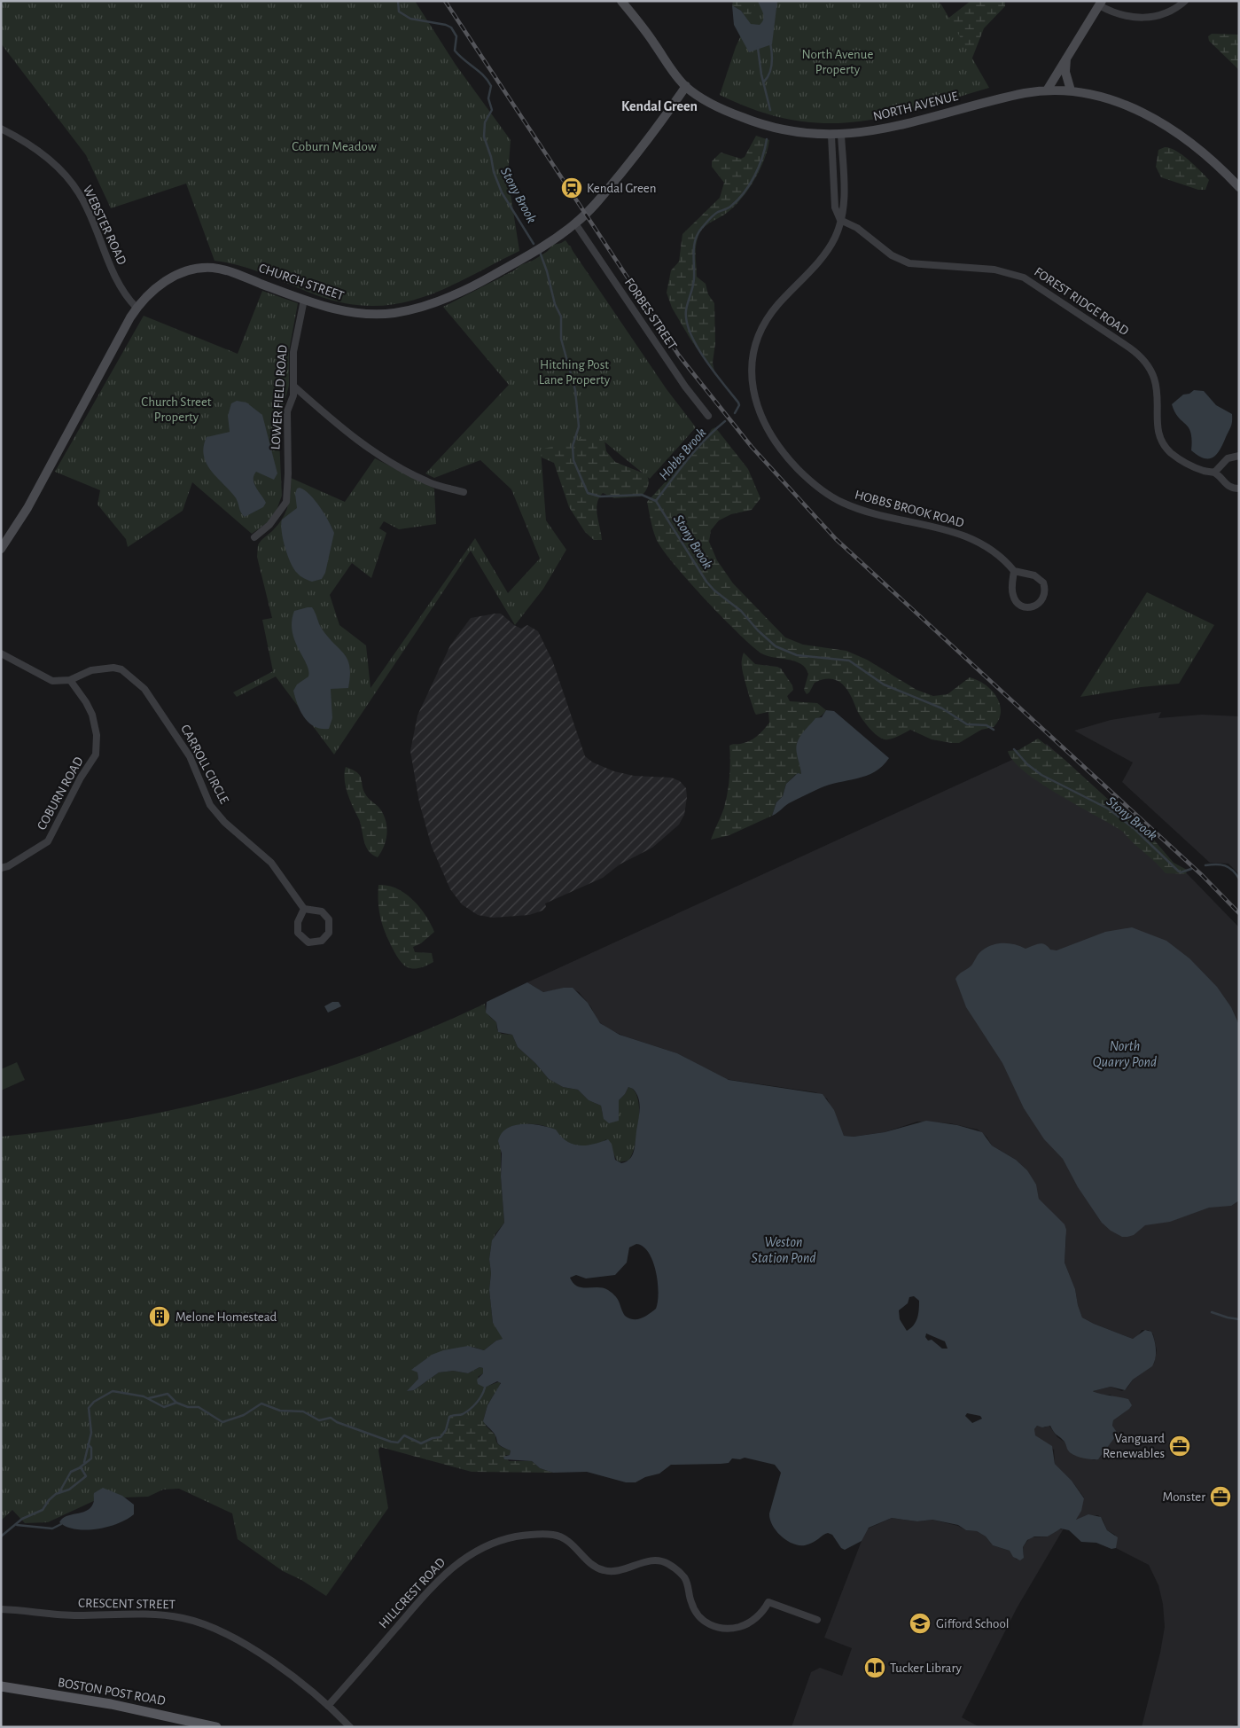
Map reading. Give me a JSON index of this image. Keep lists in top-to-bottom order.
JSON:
{
  "streets": {
    "main road": ["BOSTON POST ROAD"],
    "street": [
      "NORTH AVENUE",
      "WEBSTER ROAD",
      "CHURCH STREET",
      "FOREST RIDGE ROAD",
      "FORBES STREET",
      "LOWER FIELD ROAD",
      "HOBBS BROOK ROAD",
      "CARROLL CIRCLE",
      "COBURN ROAD",
      "HILLCREST ROAD",
      "CRESCENT STREET"
    ]
  },
  "crossings": [
    ["NORTH AVENUE", "CHURCH STREET"],
    ["NORTH AVENUE", "HOBBS BROOK ROAD"],
    ["WEBSTER ROAD", "CHURCH STREET"],
    ["CHURCH STREET", "FORBES STREET"],
    ["CHURCH STREET", "LOWER FIELD ROAD"],
    ["FOREST RIDGE ROAD", "HOBBS BROOK ROAD"],
    ["CARROLL CIRCLE", "COBURN ROAD"],
    ["HILLCREST ROAD", "CRESCENT STREET"]
  ],
  "districts": ["Kendal Green"],
  "water": [
    "Stony Brook",
    "Hobbs Brook",
    "North Quarry Pond",
    "Weston Station Pond"
  ],
  "parks": [
    "North Avenue Property",
    "Coburn Meadow",
    "Hitching Post Lane Property",
    "Church Street Property"
  ],
  "places": {
    "station": ["Kendal Green"],
    "building": ["Melone Homestead"],
    "office": ["Vanguard Renewables", "Monster"],
    "school or university": ["Gifford School"],
    "library": ["Tucker Library"]
  }
}
